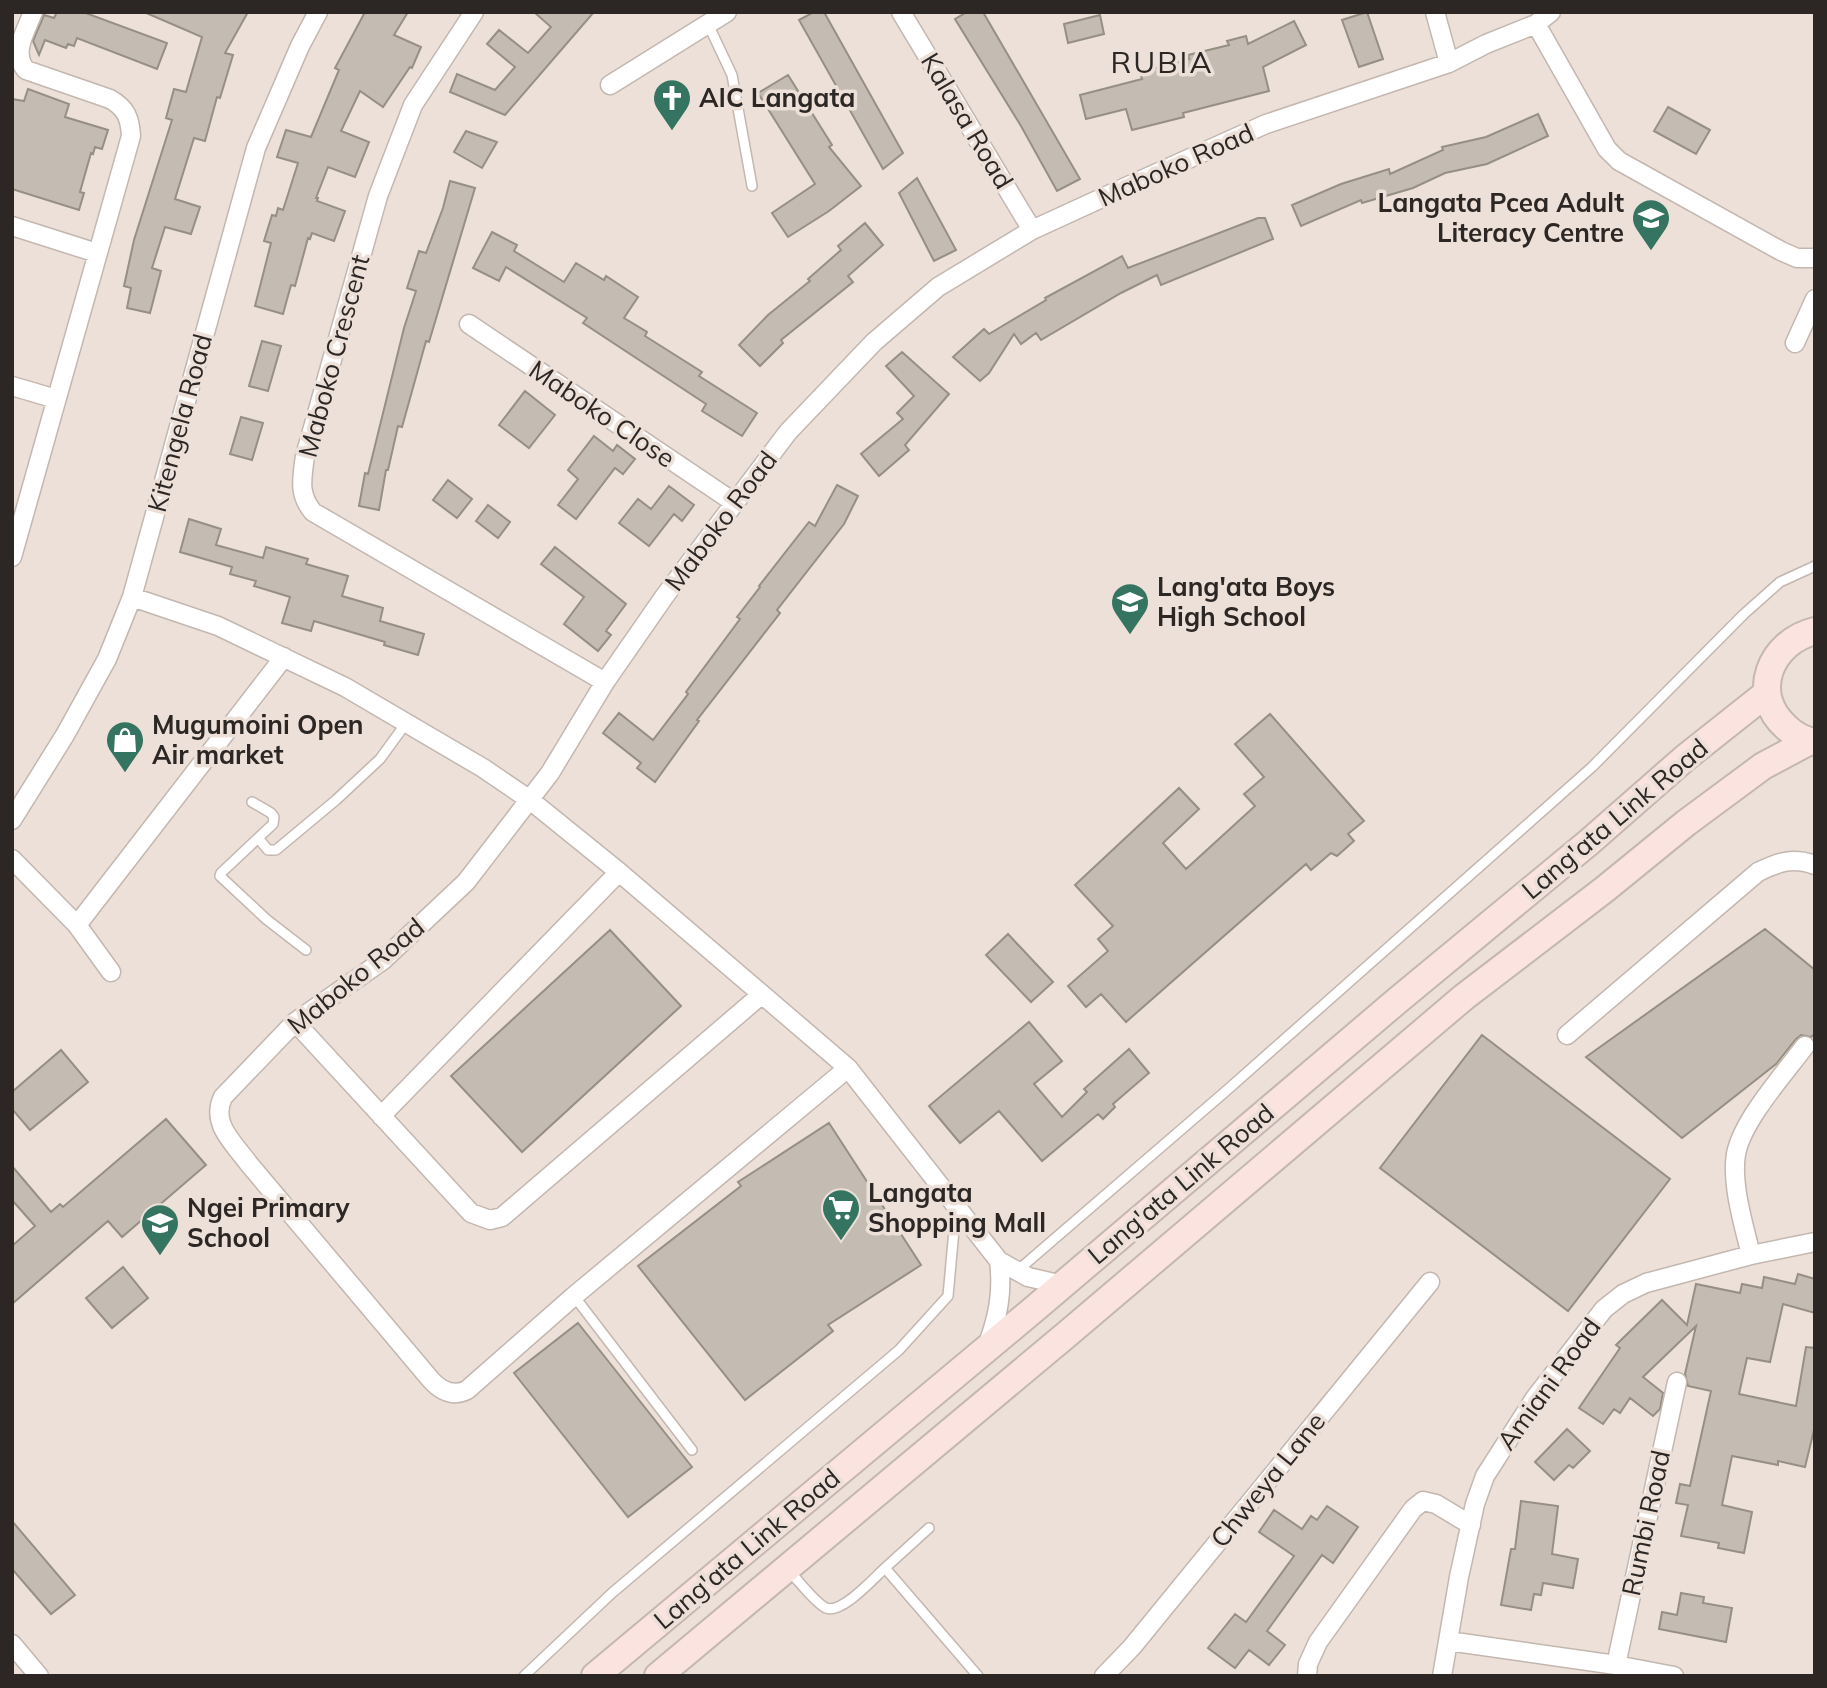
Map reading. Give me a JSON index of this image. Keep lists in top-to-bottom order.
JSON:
{
  "streets": {
    "main road": ["Lang'ata Link Road"],
    "street": [
      "Kalasa Road",
      "Maboko Road",
      "Maboko Crescent",
      "Maboko Close",
      "Kitengela Road",
      "Amiani Road",
      "Chweya Lane",
      "Rumbi Road"
    ]
  },
  "crossings": [
    ["Kalasa Road", "Maboko Road"],
    ["Maboko Road", "Maboko Crescent"],
    ["Maboko Road", "Maboko Close"]
  ],
  "districts": ["RUBIA"],
  "places": {
    "church": ["AIC Langata"],
    "school or university": ["Langata Pcea Adult Literacy Centre", "Lang'ata Boys High School", "Ngei Primary School"],
    "shop": ["Mugumoini Open Air market"],
    "supermarket": ["Langata Shopping Mall"]
  }
}
